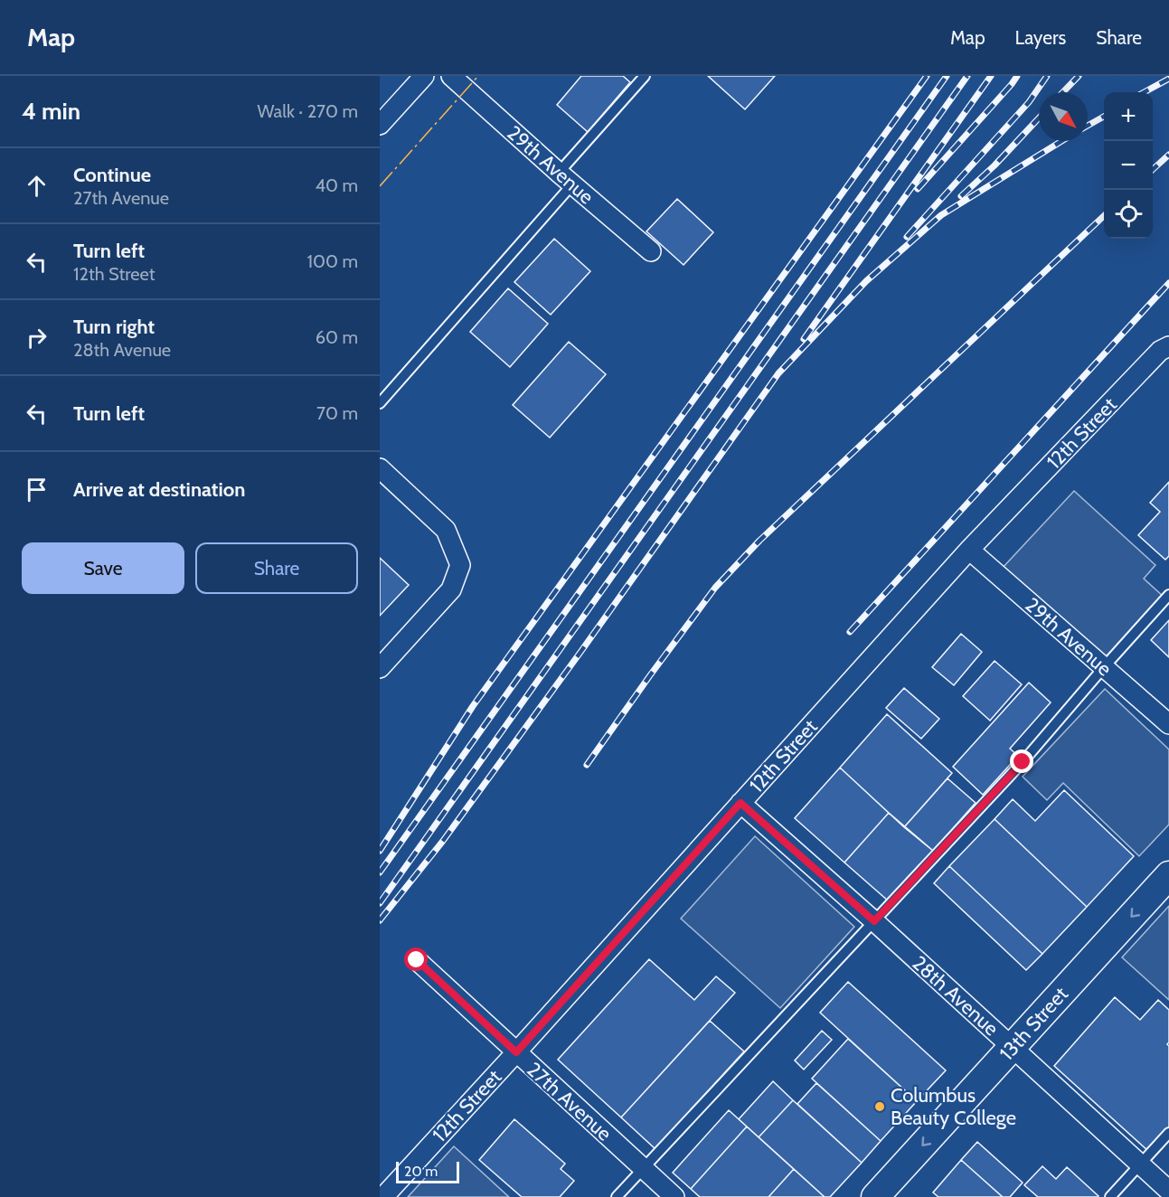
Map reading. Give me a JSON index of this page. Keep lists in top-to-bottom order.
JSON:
{
  "streets": {
    "main road": ["13th Street"],
    "street": [
      "29th Avenue",
      "12th Street",
      "28th Avenue",
      "27th Avenue"
    ]
  },
  "crossings": [
    ["29th Avenue", "12th Street"],
    ["12th Street", "28th Avenue"],
    ["12th Street", "27th Avenue"],
    ["28th Avenue", "13th Street"]
  ],
  "one_way": ["13th Street"],
  "places": ["Columbus Beauty College"],
  "scale_bar": "20 m",
  "north": "bottom right",
  "page": {
    "header": "Map",
    "nav": ["Map", "Layers", "Share"],
    "heading": ["4 min", "Walk · 270 m"],
    "map_buttons": ["+", "−"],
    "list": [
      ["Continue", "27th Avenue", "40 m"],
      ["Turn left", "12th Street", "100 m"],
      ["Turn right", "28th Avenue", "60 m"],
      ["Turn left", "70 m"],
      "Arrive at destination"
    ],
    "buttons": ["Save", "Share"],
    "scale": "20 m"
  }
}
